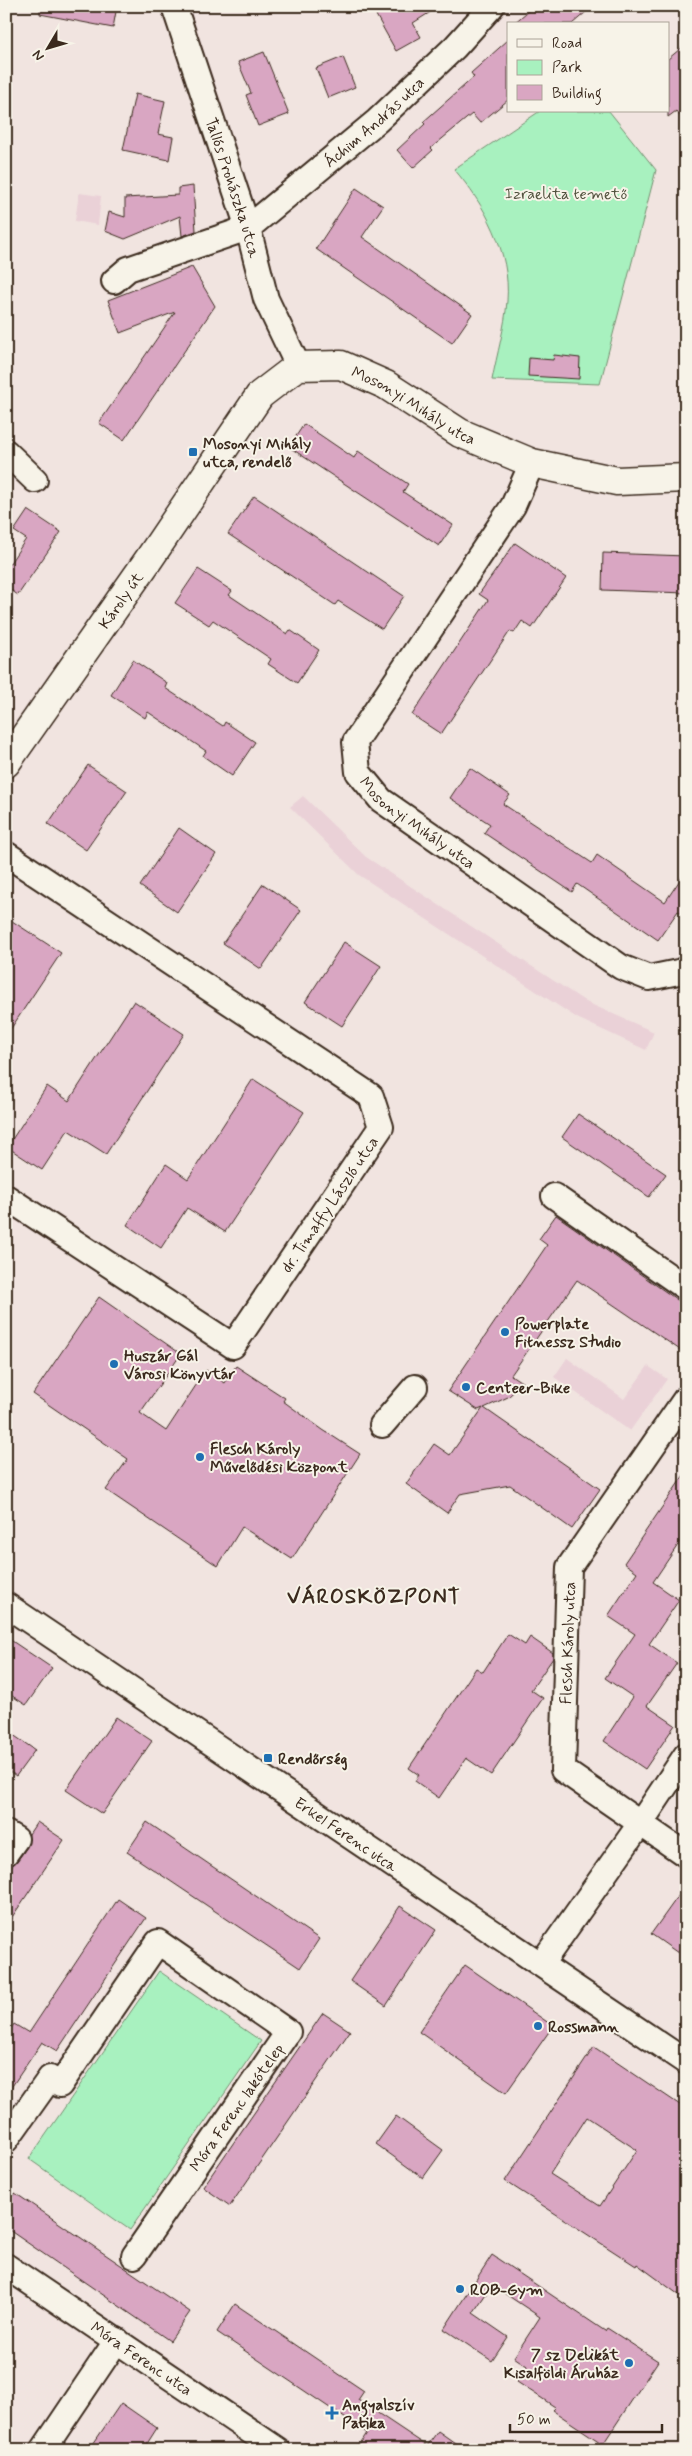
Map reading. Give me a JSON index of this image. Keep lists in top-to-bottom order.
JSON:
{
  "streets": {
    "street": [
      "Áchim András utca",
      "Tallós Prohászka utca",
      "Mosonyi Mihály utca",
      "Károly út",
      "dr. Timaffy László utca",
      "Flesch Károly utca",
      "Erkel Ferenc utca",
      "Móra Ferenc lakótelep",
      "Móra Ferenc utca"
    ]
  },
  "crossings": [
    ["Áchim András utca", "Tallós Prohászka utca"],
    ["Tallós Prohászka utca", "Mosonyi Mihály utca"],
    ["Tallós Prohászka utca", "Károly út"],
    ["Mosonyi Mihály utca", "Károly út"]
  ],
  "districts": ["VÁROSKÖZPONT"],
  "parks": ["Izraelita temető"],
  "places": {
    "transit": ["Mosonyi Mihály utca, rendelő", "Rendőrség"],
    "other": [
      "Powerplate Fitnessz Studio",
      "Huszár Gál Városi Könyvtár",
      "Centeer-Bike",
      "Flesch Károly Művelődési Központ",
      "Rossmann",
      "ROB-Gym",
      "7 sz Delikát Kisalföldi Áruház"
    ],
    "health": ["Angyalszív Patika"]
  },
  "legend": ["Road", "Park", "Building"],
  "scale_bar": "50 m",
  "north": "bottom left"
}
